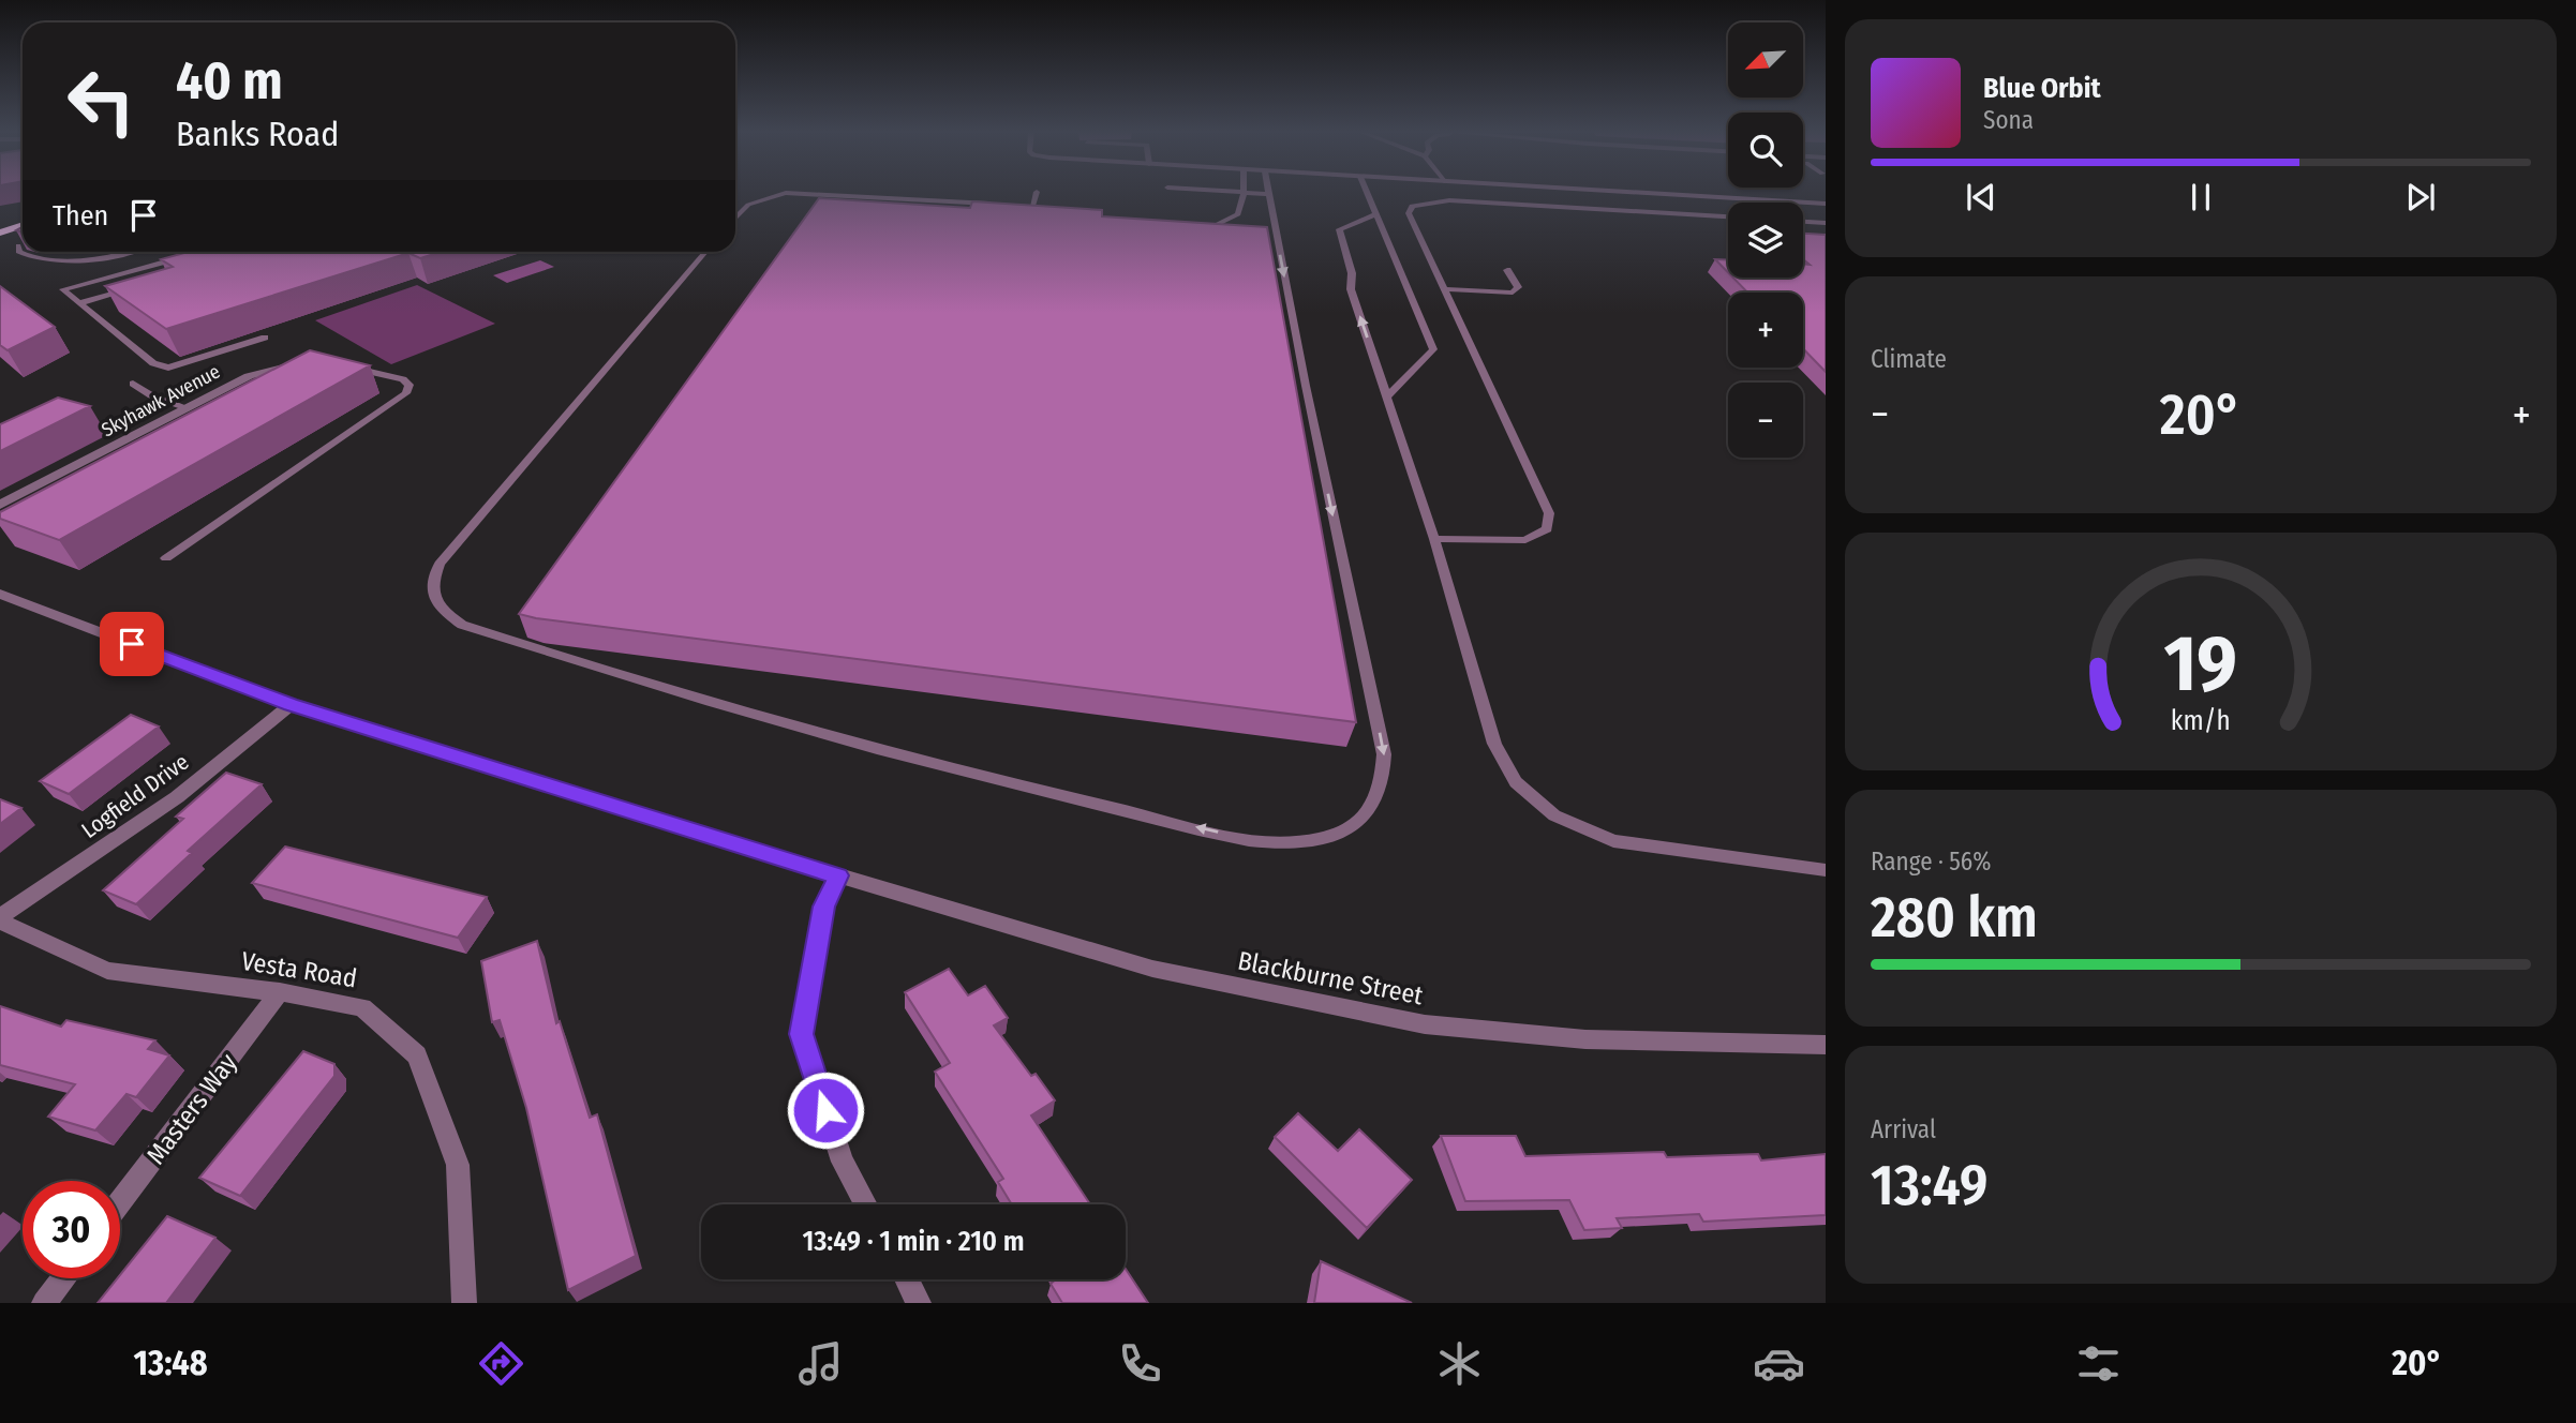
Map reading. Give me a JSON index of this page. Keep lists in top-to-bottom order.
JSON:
{
  "streets": {
    "street": [
      "Skyhawk Avenue",
      "Logfield Drive",
      "Vesta Road",
      "Blackburne Street",
      "Masters Way"
    ]
  },
  "crossings": [
    ["Logfield Drive", "Vesta Road"],
    ["Logfield Drive", "Blackburne Street"],
    ["Vesta Road", "Masters Way"]
  ],
  "north": "bottom left",
  "page": {
    "map_buttons": ["+", "−"],
    "turn": ["40 m", "Banks Road"],
    "song": ["Blue Orbit", "Sona"],
    "then": "Then",
    "tile": [
      "Climate",
      ["Range · 56%", "280 km"],
      ["Arrival", "13:49"]
    ],
    "heat": ["−", "20°", "+"],
    "limit": "30",
    "trip": "13:49 · 1 min · 210 m",
    "tabs": ["13:48", "20°"],
    "gauge": ["19", "km/h"]
  }
}
